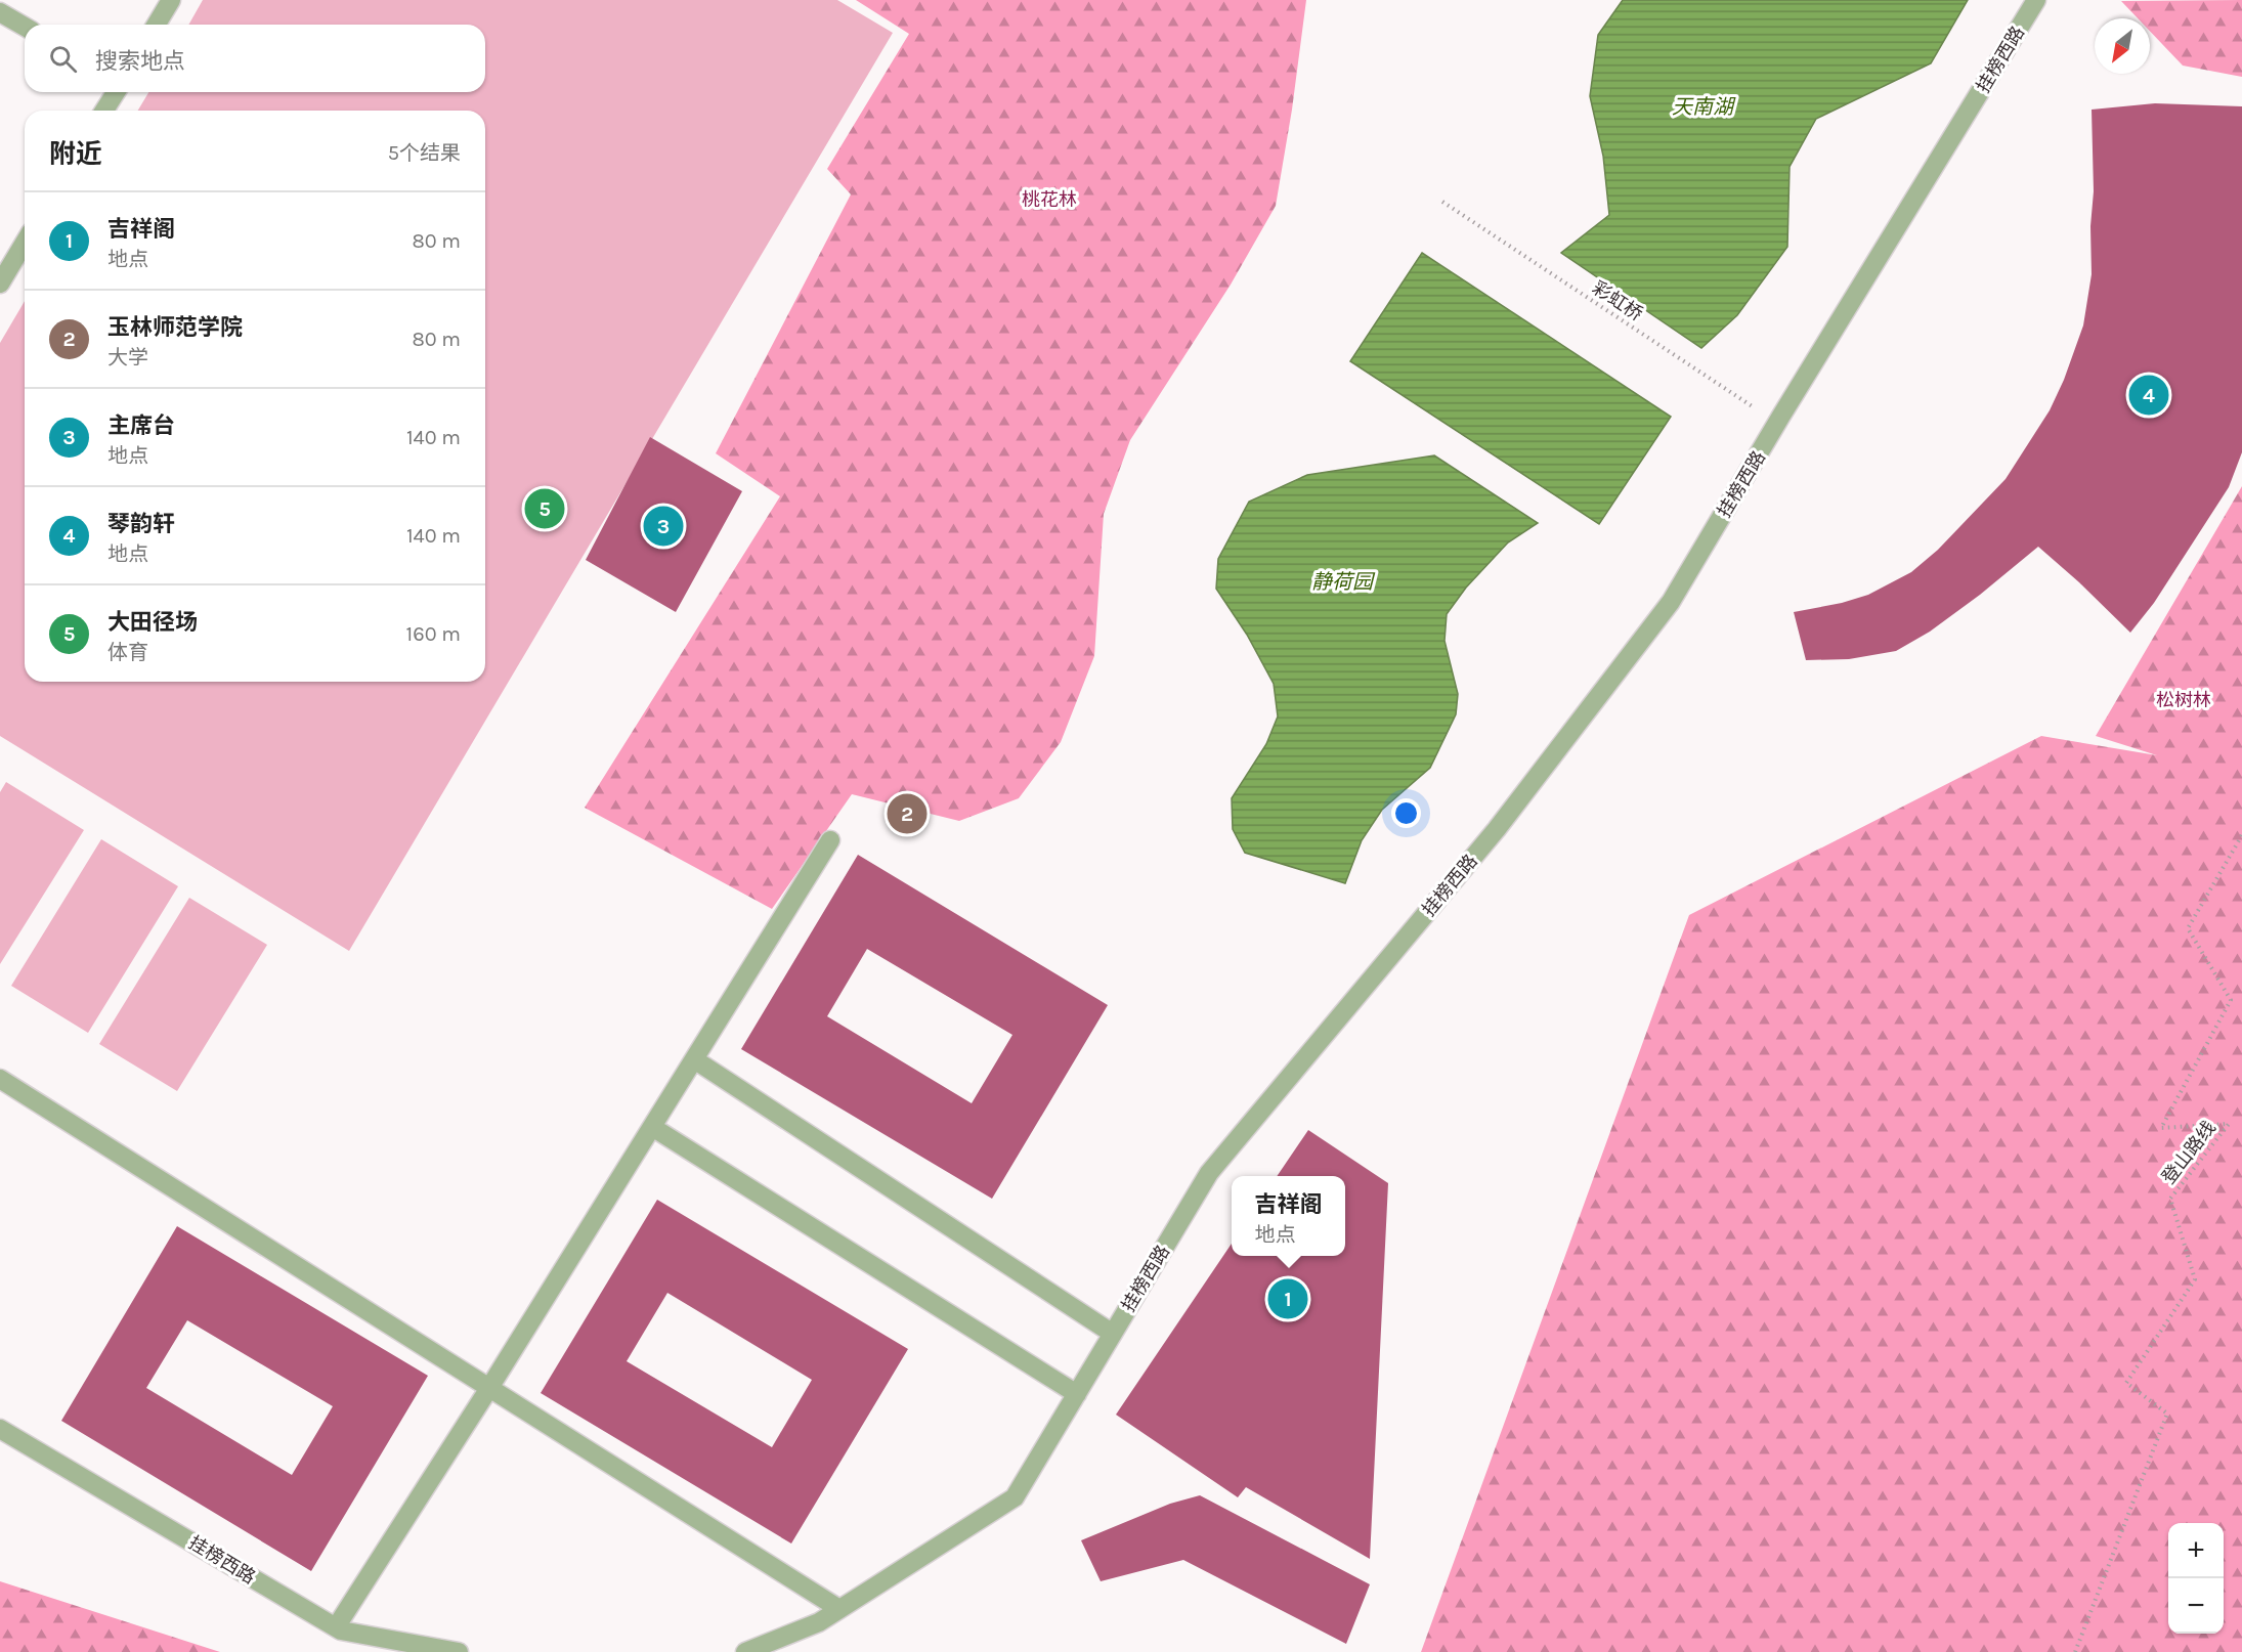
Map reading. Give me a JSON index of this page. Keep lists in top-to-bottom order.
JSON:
{
  "streets": {
    "lane": ["挂榜西路"],
    "path": ["彩虹桥", "登山路线"]
  },
  "crossings": [
    ["挂榜西路", "彩虹桥"]
  ],
  "water": ["天南湖", "静荷园"],
  "parks": ["桃花林", "松树林"],
  "north": "bottom left",
  "page": {
    "search": "搜索地点",
    "heading": ["附近", "5个结果"],
    "list": [
      {
        "mark": "1",
        "name": "吉祥阁",
        "note": "地点",
        "value": "80 m"
      },
      {
        "mark": "2",
        "name": "玉林师范学院",
        "note": "大学",
        "value": "80 m"
      },
      {
        "mark": "3",
        "name": "主席台",
        "note": "地点",
        "value": "140 m"
      },
      {
        "mark": "4",
        "name": "琴韵轩",
        "note": "地点",
        "value": "140 m"
      },
      {
        "mark": "5",
        "name": "大田径场",
        "note": "体育",
        "value": "160 m"
      }
    ],
    "pins": [
      "4",
      "5",
      "3",
      "2",
      "1"
    ],
    "popup": ["吉祥阁", "地点"],
    "map_buttons": ["+", "−"]
  }
}
